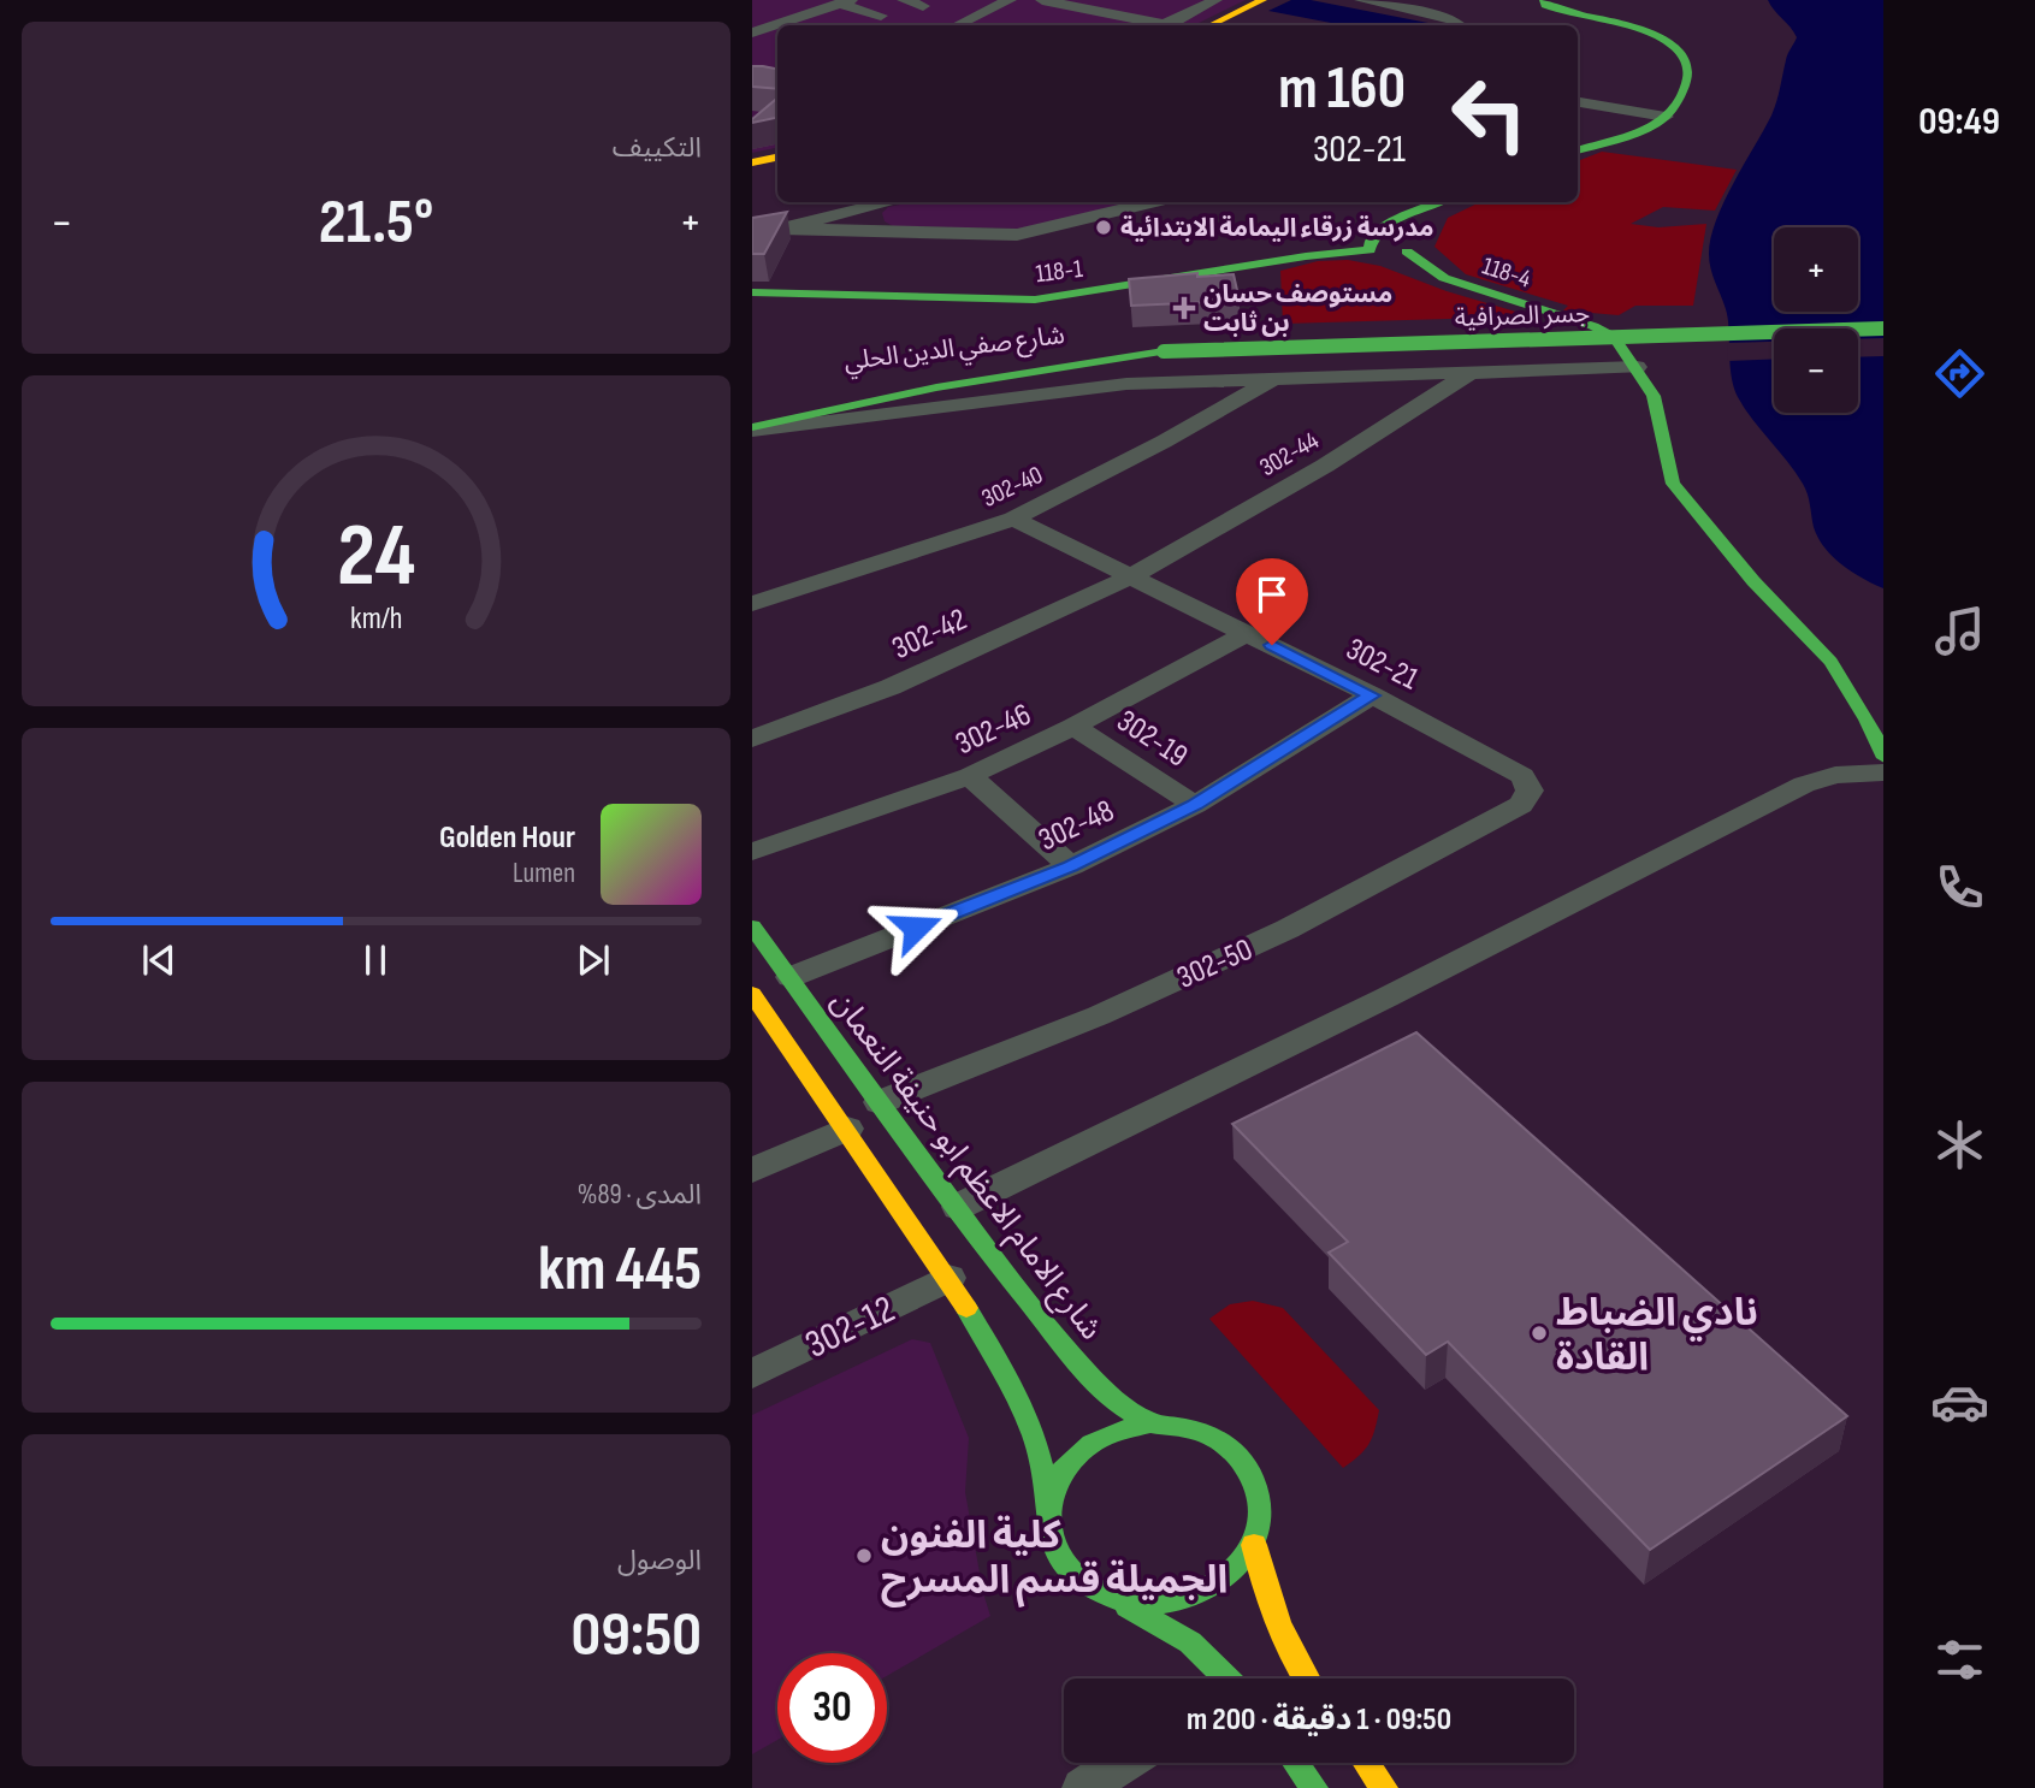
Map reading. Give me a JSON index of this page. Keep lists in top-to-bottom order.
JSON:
{
  "streets": {
    "street": [
      "118-1",
      "118-4",
      "جسر الصرافية",
      "شارع صفي الدين الحلي",
      "302-44",
      "302-40",
      "302-42",
      "302-21",
      "302-46",
      "302-19",
      "302-48",
      "302-50",
      "شارع الامام الاعظم ابو حنيفة النعمان",
      "302-12"
    ]
  },
  "crossings": [
    ["118-1", "118-4"],
    ["جسر الصرافية", "شارع صفي الدين الحلي"],
    ["302-44", "302-42"],
    ["302-44", "302-21"],
    ["302-40", "302-21"],
    ["302-42", "302-21"],
    ["302-21", "302-46"],
    ["302-21", "302-48"],
    ["302-21", "302-50"],
    ["302-46", "302-19"],
    ["302-19", "302-48"],
    ["302-48", "شارع الامام الاعظم ابو حنيفة النعمان"],
    ["302-50", "شارع الامام الاعظم ابو حنيفة النعمان"]
  ],
  "places": {
    "other": ["مدرسة زرقاء اليمامة الابتدائية", "نادي الضباط القادة", "كلية الفنون الجميلة قسم المسرح"],
    "health": ["مستوصف حسان بن ثابت"]
  },
  "page": {
    "tabs": "09:49",
    "tile": [
      "التكييف",
      ["المدى · 89%", "445 km"],
      ["الوصول", "09:50"]
    ],
    "turn": ["160 m", "302-21"],
    "heat": ["−", "21.5°", "+"],
    "map_buttons": ["+", "−"],
    "song": ["Golden Hour", "Lumen"],
    "limit": "30",
    "trip": "09:50 · 1 دقيقة · 200 m",
    "gauge": ["24", "km/h"]
  }
}
